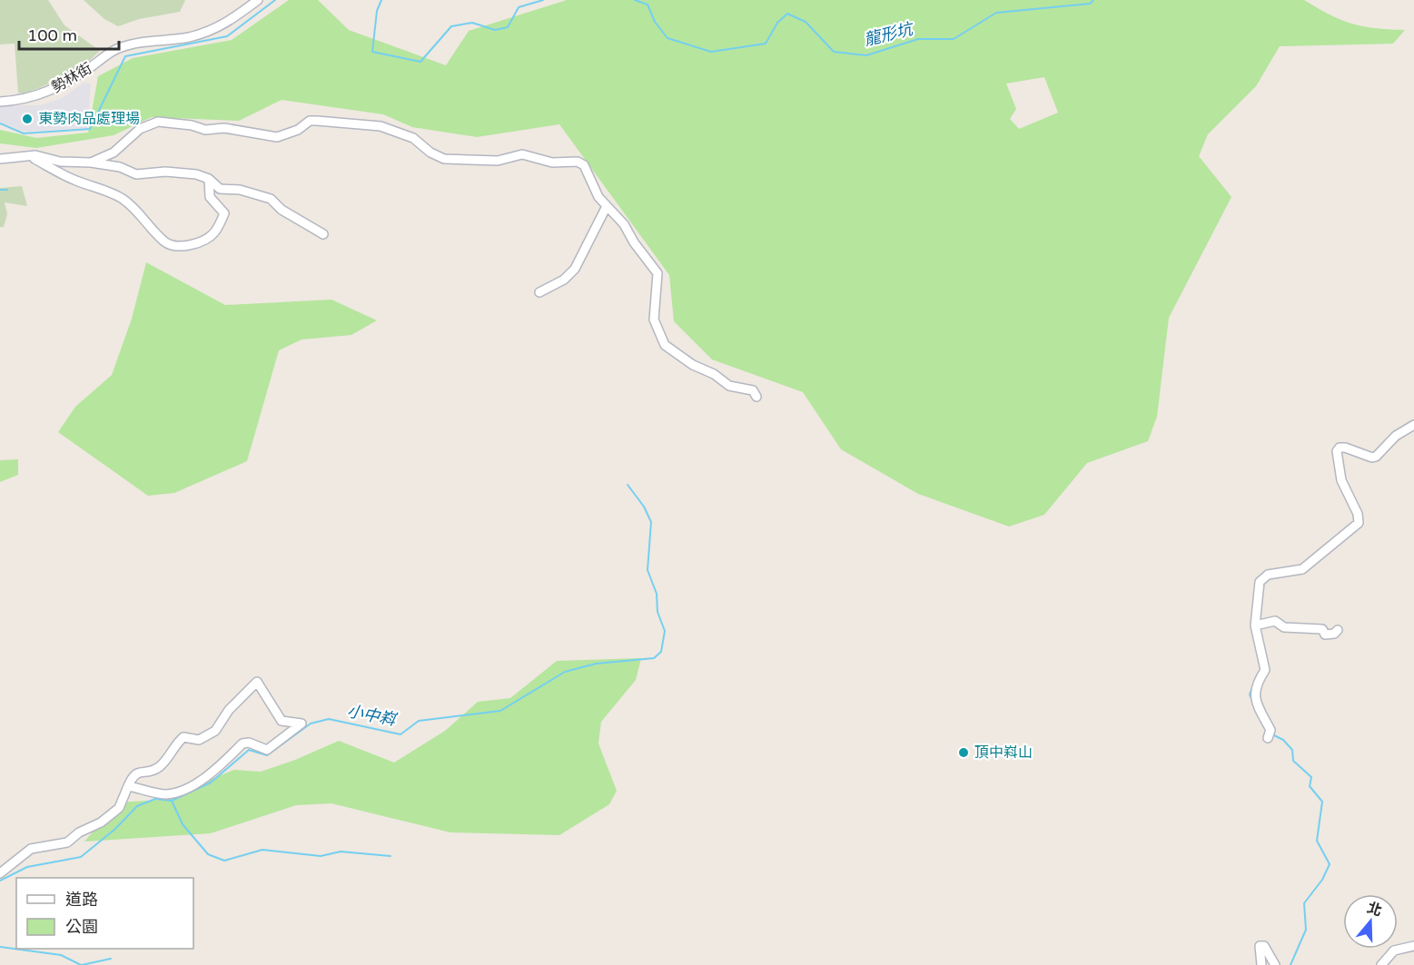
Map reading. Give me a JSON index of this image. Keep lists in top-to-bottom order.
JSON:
{
  "streets": {
    "street": ["勢林街"]
  },
  "water": ["龍形坑", "小中嵙"],
  "places": ["東勢肉品處理場", "頂中嵙山"],
  "legend": ["道路", "公園"],
  "scale_bar": "100 m",
  "north": "top"
}
